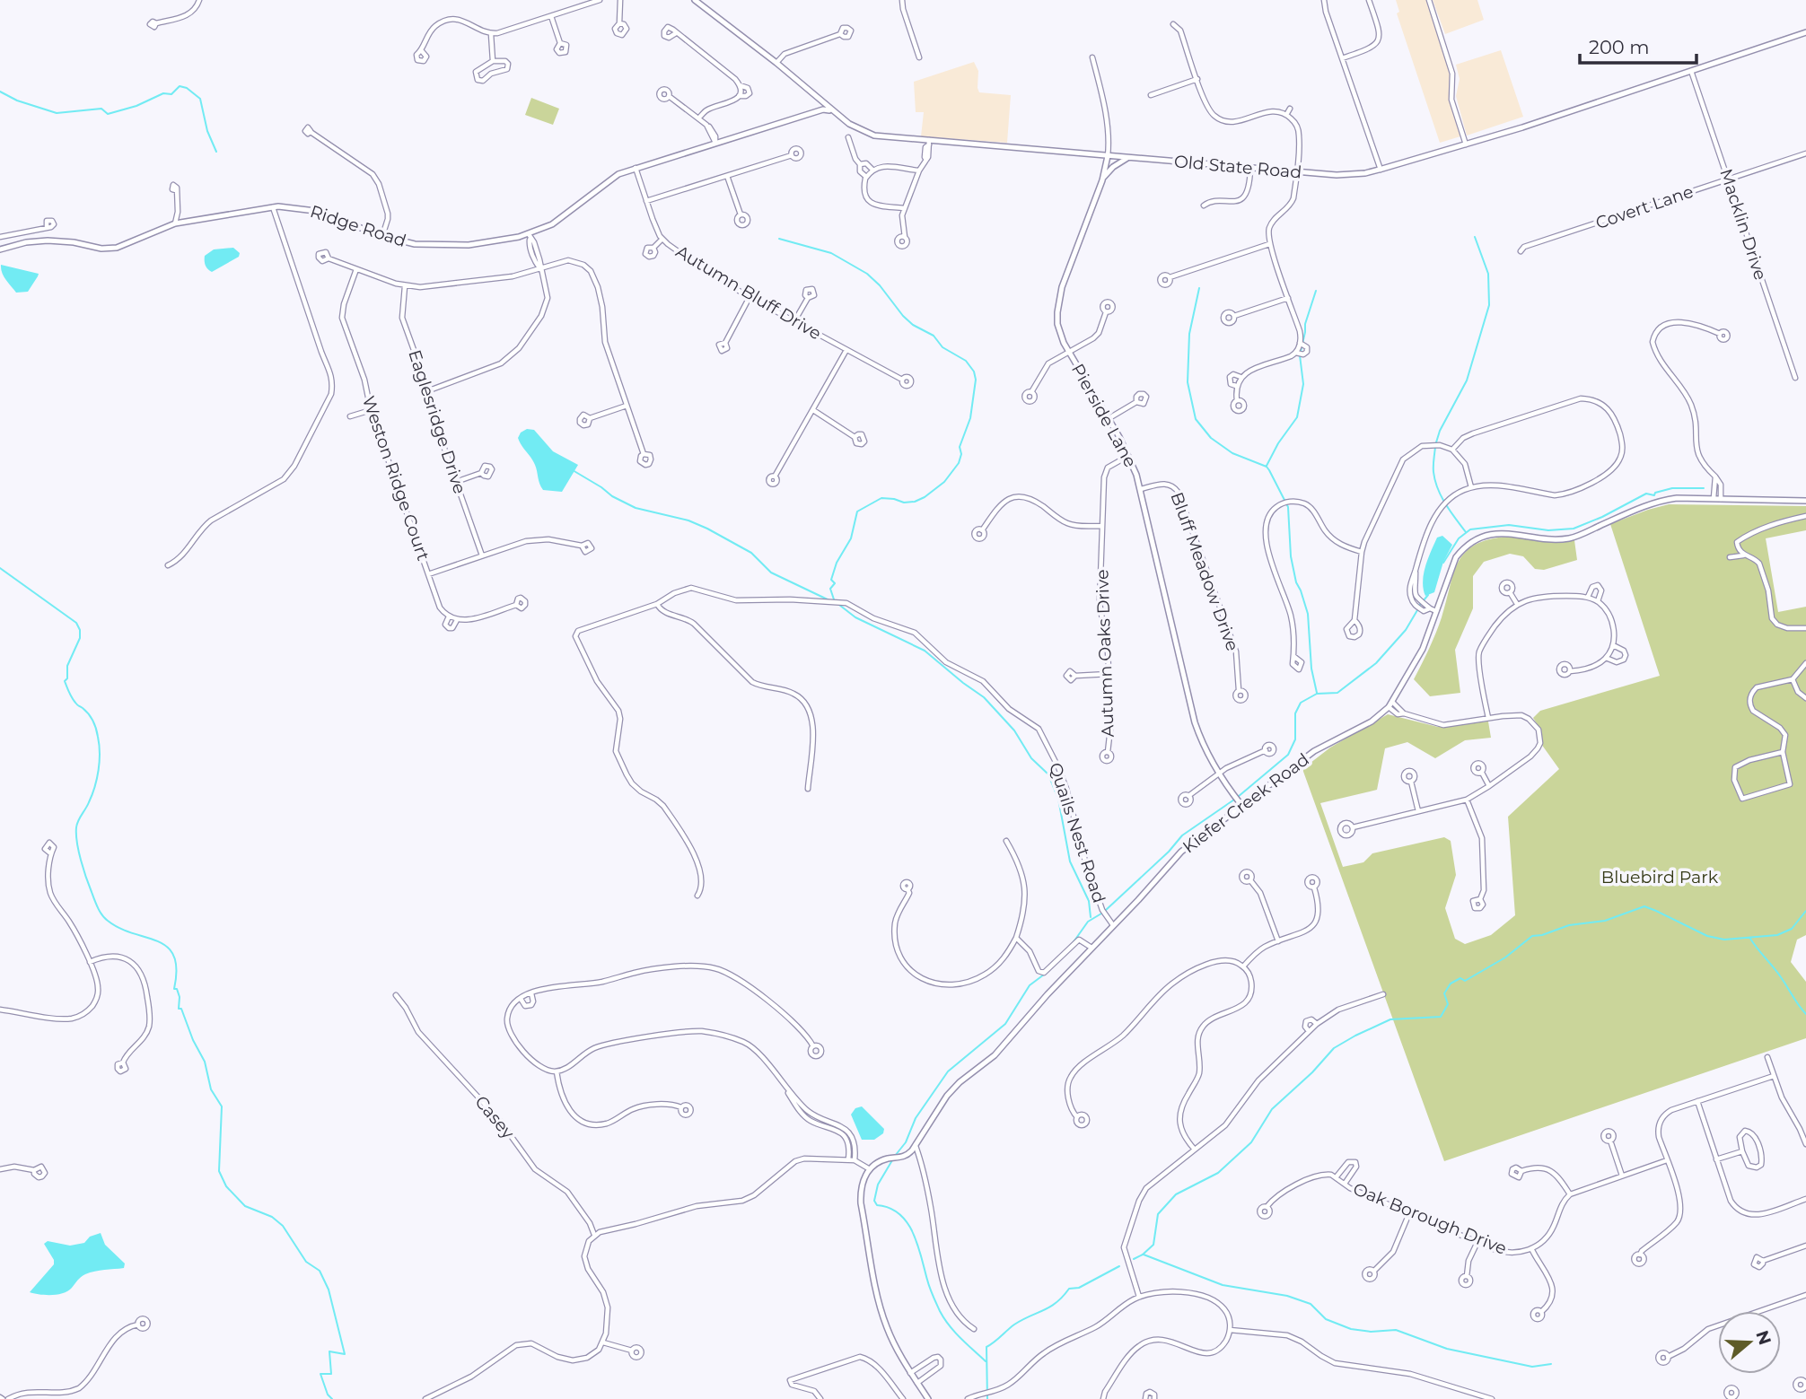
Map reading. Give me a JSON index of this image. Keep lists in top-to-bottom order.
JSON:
{
  "streets": {
    "street": [
      "Old State Road",
      "Covert Lane",
      "Macklin Drive",
      "Ridge Road",
      "Autumn Bluff Drive",
      "Pierside Lane",
      "Eaglesridge Drive",
      "Weston Ridge Court",
      "Bluff Meadow Drive",
      "Autumn Oaks Drive",
      "Kiefer Creek Road",
      "Quails Nest Road",
      "Casey",
      "Oak Borough Drive"
    ]
  },
  "crossings": [
    ["Old State Road", "Macklin Drive"],
    ["Old State Road", "Ridge Road"],
    ["Old State Road", "Pierside Lane"],
    ["Covert Lane", "Macklin Drive"],
    ["Ridge Road", "Autumn Bluff Drive"],
    ["Pierside Lane", "Bluff Meadow Drive"],
    ["Pierside Lane", "Autumn Oaks Drive"],
    ["Pierside Lane", "Kiefer Creek Road"],
    ["Kiefer Creek Road", "Quails Nest Road"]
  ],
  "parks": ["Bluebird Park"],
  "scale_bar": "200 m",
  "north": "right"
}
